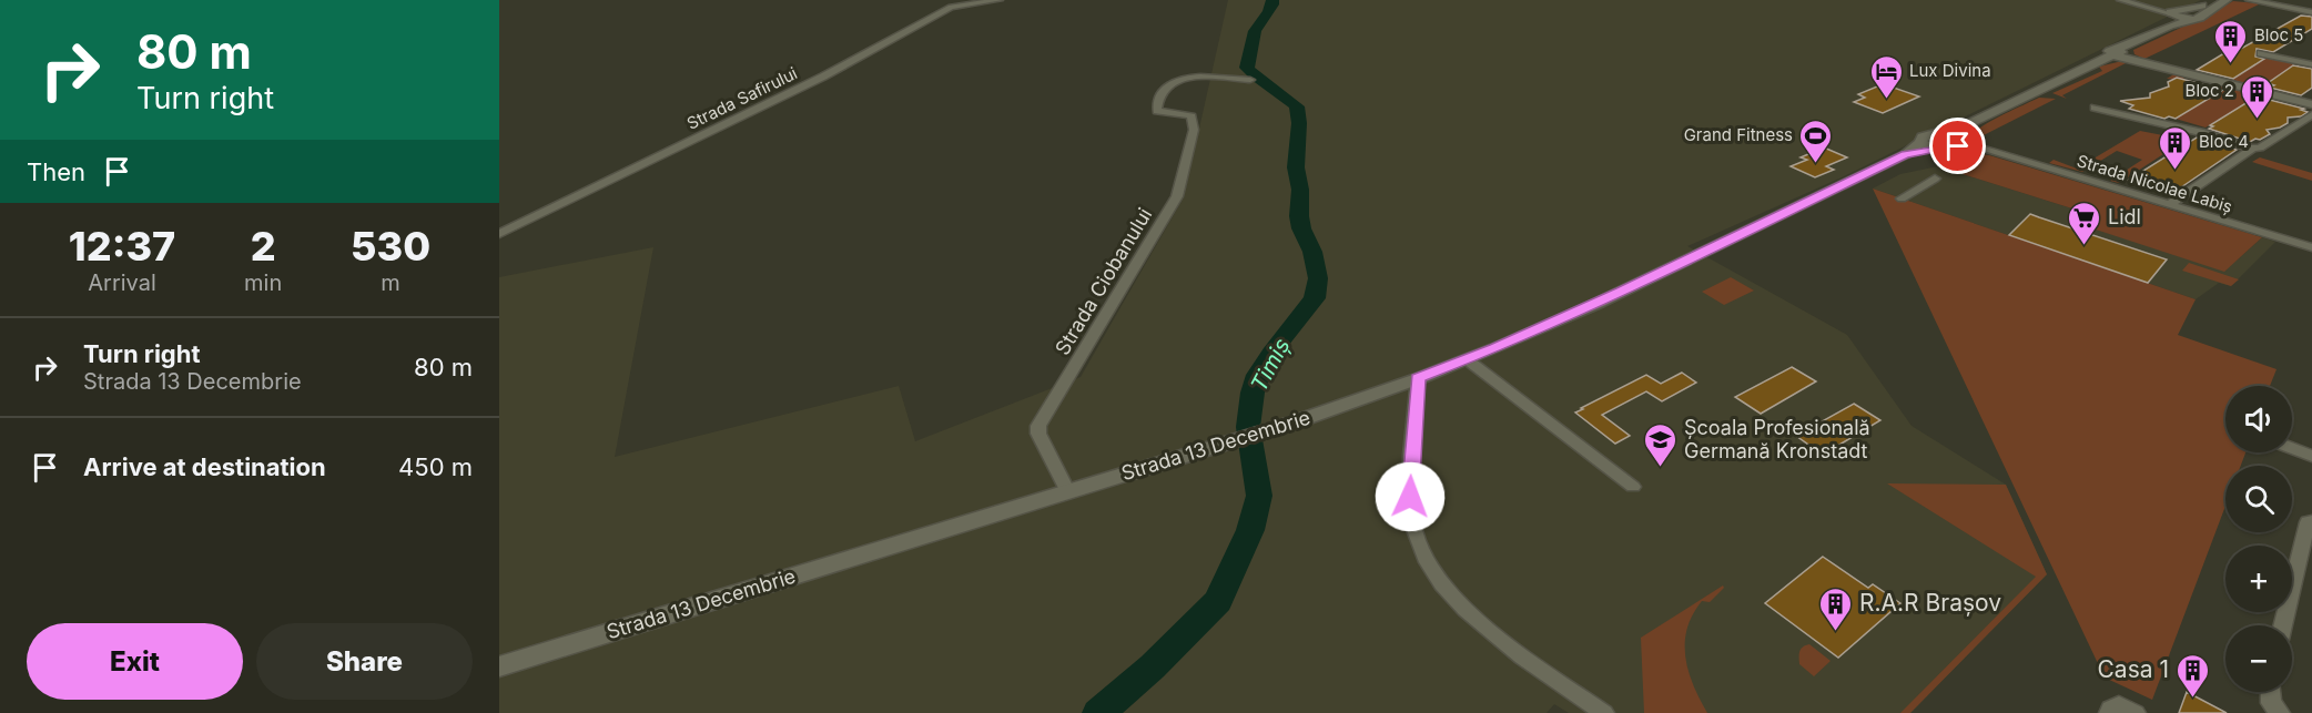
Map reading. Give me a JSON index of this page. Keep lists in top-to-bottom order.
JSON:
{
  "streets": {
    "main road": ["Strada 13 Decembrie"],
    "street": ["Strada Safirului", "Strada Nicolae Labiș", "Strada Ciobanului"]
  },
  "crossings": [
    ["Strada Nicolae Labiș", "Strada 13 Decembrie"],
    ["Strada Ciobanului", "Strada 13 Decembrie"]
  ],
  "water": ["Timiș"],
  "places": {
    "building": [
      "Bloc 5",
      "Bloc 2",
      "Bloc 4",
      "R.A.R Brașov",
      "Casa 1"
    ],
    "hotel": ["Lux Divina"],
    "sports": ["Grand Fitness"],
    "supermarket": ["Lidl"],
    "school or university": ["Școala Profesională Germană Kronstadt"]
  },
  "page": {
    "turn": ["80 m", "Turn right"],
    "then": "Then",
    "eta": [
      "12:37",
      "Arrival",
      "2",
      "min",
      "530",
      "m"
    ],
    "list": [
      {
        "name": "Turn right",
        "note": "Strada 13 Decembrie",
        "value": "80 m"
      },
      {
        "name": "Arrive at destination",
        "value": "450 m"
      }
    ],
    "map_buttons": ["+", "−"],
    "buttons": ["Exit", "Share"]
  }
}
